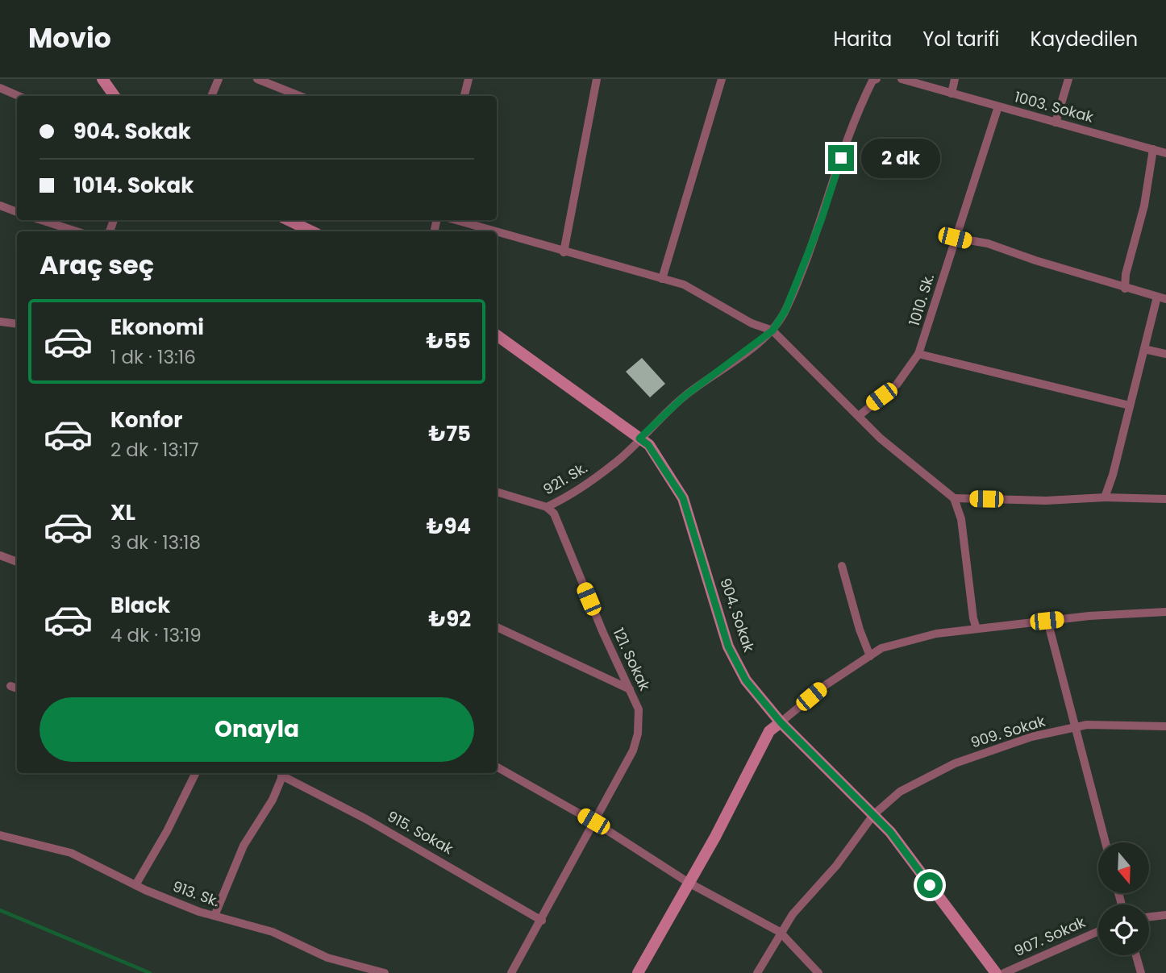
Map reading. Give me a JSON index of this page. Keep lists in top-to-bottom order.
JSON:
{
  "streets": {
    "street": [
      "1003. Sokak",
      "1010. Sk.",
      "921. Sk.",
      "904. Sokak",
      "121. Sokak",
      "909. Sokak",
      "915. Sokak",
      "913. Sk.",
      "907. Sokak"
    ]
  },
  "crossings": [
    ["1003. Sokak", "1010. Sk."],
    ["921. Sk.", "904. Sokak"],
    ["921. Sk.", "121. Sokak"],
    ["904. Sokak", "909. Sokak"],
    ["121. Sokak", "915. Sokak"]
  ],
  "north": "bottom",
  "page": {
    "header": "Movio",
    "nav": ["Harita", "Yol tarifi", "Kaydedilen"],
    "banner": ["904. Sokak", "1014. Sokak"],
    "bubble": "2 dk",
    "heading": "Araç seç",
    "list": [
      {
        "name": "Ekonomi",
        "note": "1 dk · 13:16",
        "value": "₺55"
      },
      {
        "name": "Konfor",
        "note": "2 dk · 13:17",
        "value": "₺75"
      },
      {
        "name": "XL",
        "note": "3 dk · 13:18",
        "value": "₺94"
      },
      {
        "name": "Black",
        "note": "4 dk · 13:19",
        "value": "₺92"
      }
    ],
    "buttons": "Onayla"
  }
}
